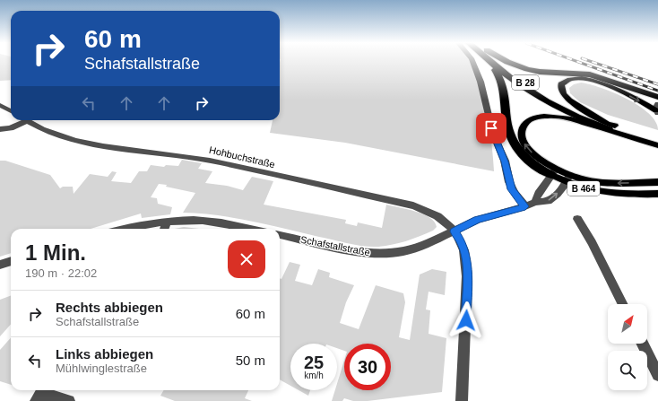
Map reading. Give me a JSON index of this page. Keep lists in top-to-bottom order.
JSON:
{
  "streets": {
    "highway": ["B 28", "B 464"],
    "street": ["Hohbuchstraße", "Schafstallstraße"]
  },
  "crossings": [
    ["Hohbuchstraße", "Schafstallstraße"],
    ["B 464", "Schafstallstraße"]
  ],
  "north": "top right",
  "page": {
    "turn": ["60 m", "Schafstallstraße"],
    "heading": ["1 Min.", "190 m · 22:02"],
    "list": [
      {
        "name": "Rechts abbiegen",
        "note": "Schafstallstraße",
        "value": "60 m"
      },
      {
        "name": "Links abbiegen",
        "note": "Mühlwinglestraße",
        "value": "50 m"
      }
    ],
    "speed": "25 km/h",
    "limit": "30"
  }
}
